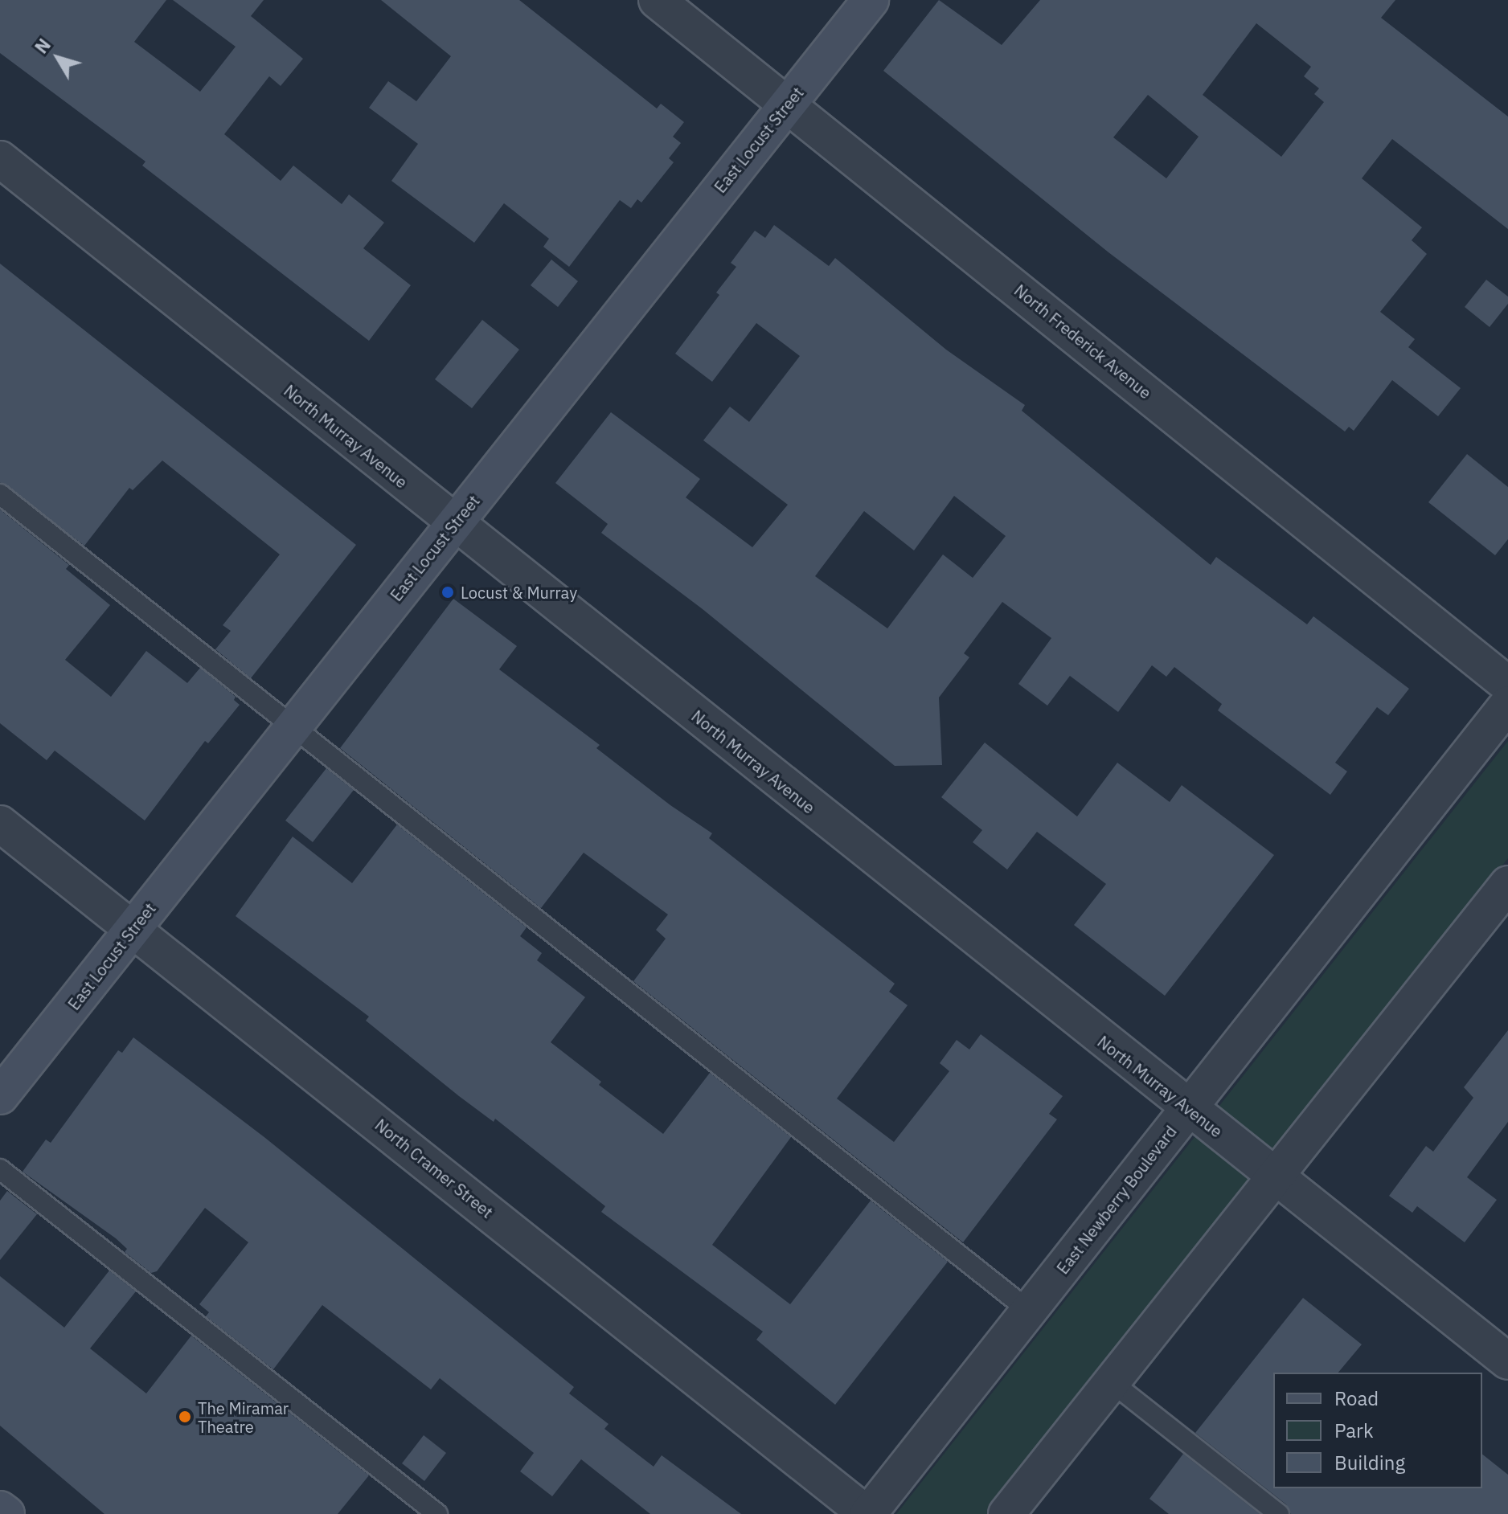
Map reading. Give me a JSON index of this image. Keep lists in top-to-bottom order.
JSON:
{
  "streets": {
    "main road": ["East Locust Street"],
    "street": [
      "North Frederick Avenue",
      "North Murray Avenue",
      "North Cramer Street",
      "East Newberry Boulevard"
    ]
  },
  "crossings": [
    ["East Locust Street", "North Frederick Avenue"],
    ["East Locust Street", "North Murray Avenue"],
    ["East Locust Street", "North Cramer Street"],
    ["North Murray Avenue", "East Newberry Boulevard"],
    ["North Cramer Street", "East Newberry Boulevard"]
  ],
  "places": ["Locust & Murray", "The Miramar Theatre"],
  "legend": ["Road", "Park", "Building"],
  "north": "top left"
}
